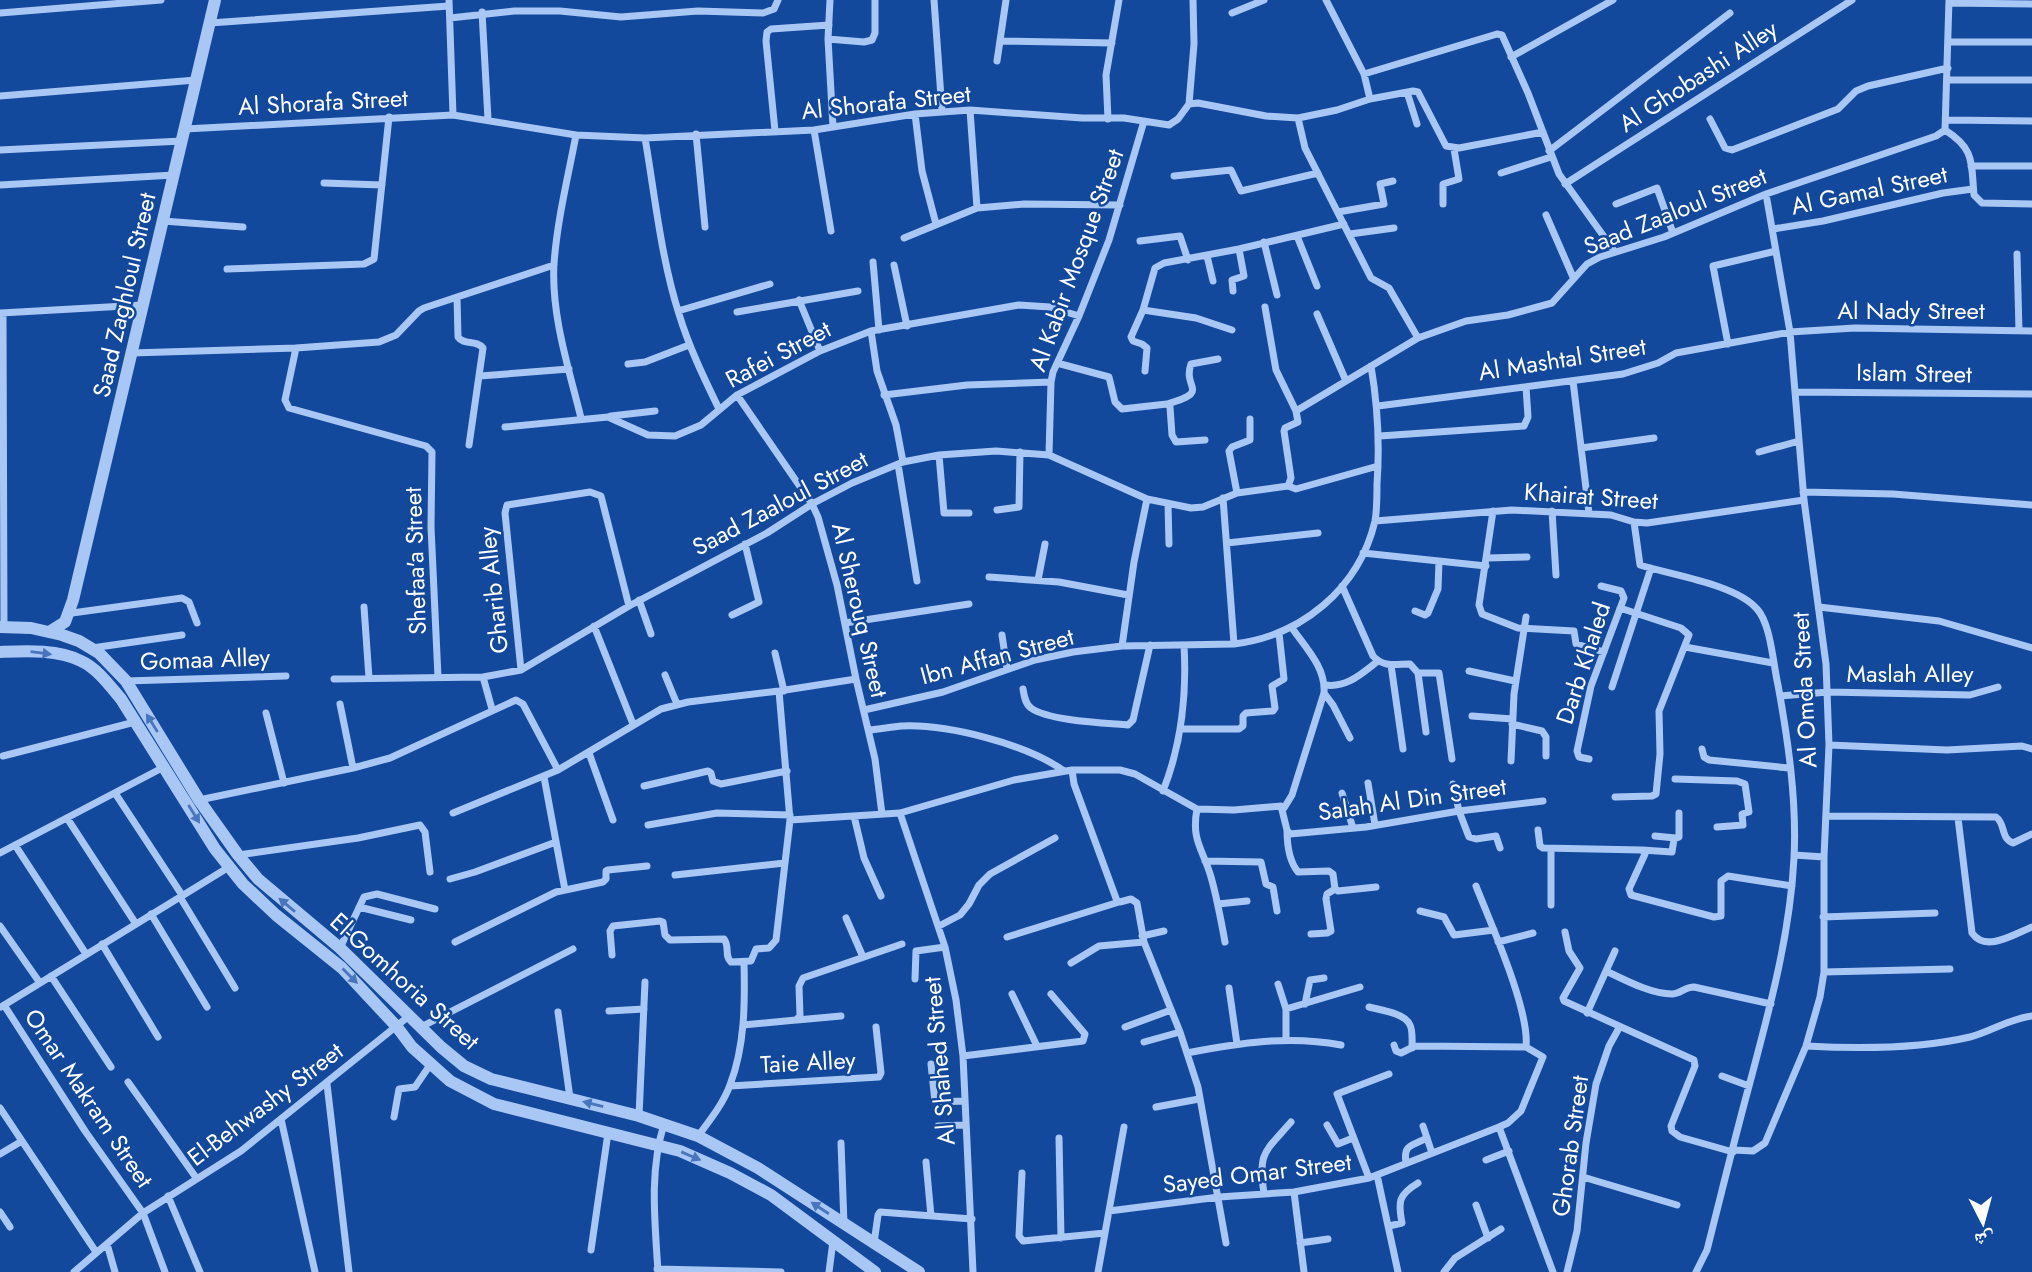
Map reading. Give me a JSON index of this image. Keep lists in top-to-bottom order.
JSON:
{
  "streets": {
    "street": [
      "Al Ghobashi Alley",
      "Al Shorafa Street",
      "Al Gamal Street",
      "Saad Zaaloul Street",
      "Al Kabir Mosque Street",
      "Saad Zaghloul Street",
      "Al Nady Street",
      "Rafei Street",
      "Al Mashtal Street",
      "Islam Street",
      "Khairat Street",
      "Shefaa'a Street",
      "Gharib Alley",
      "Al Sherouq Street",
      "Ibn Affan Street",
      "Gomaa Alley",
      "Darb Khaled",
      "Maslah Alley",
      "Al Omda Street",
      "Salah Al Din Street",
      "El-Gomhoria Street",
      "Al Shahed Street",
      "Taie Alley",
      "Omar Makram Street",
      "El-Behwashy Street",
      "Ghorab Street",
      "Sayed Omar Street"
    ]
  },
  "crossings": [
    ["Al Shorafa Street", "Al Kabir Mosque Street"],
    ["Al Shorafa Street", "Saad Zaghloul Street"],
    ["Al Gamal Street", "Al Omda Street"],
    ["Saad Zaaloul Street", "Al Kabir Mosque Street"],
    ["Saad Zaaloul Street", "Shefaa'a Street"],
    ["Saad Zaaloul Street", "Gharib Alley"],
    ["Saad Zaaloul Street", "Al Sherouq Street"],
    ["Saad Zaaloul Street", "Ibn Affan Street"],
    ["Saad Zaaloul Street", "Al Omda Street"],
    ["Al Kabir Mosque Street", "Rafei Street"],
    ["Saad Zaghloul Street", "El-Gomhoria Street"],
    ["Al Nady Street", "Al Mashtal Street"],
    ["Al Nady Street", "Al Omda Street"],
    ["Rafei Street", "Al Sherouq Street"],
    ["Al Mashtal Street", "Ibn Affan Street"],
    ["Al Mashtal Street", "Al Omda Street"],
    ["Islam Street", "Al Omda Street"],
    ["Khairat Street", "Ibn Affan Street"],
    ["Khairat Street", "Al Omda Street"],
    ["Al Sherouq Street", "Ibn Affan Street"],
    ["Al Sherouq Street", "Salah Al Din Street"],
    ["Gomaa Alley", "El-Gomhoria Street"],
    ["Maslah Alley", "Al Omda Street"],
    ["Salah Al Din Street", "Al Shahed Street"],
    ["El-Gomhoria Street", "El-Behwashy Street"],
    ["Omar Makram Street", "El-Behwashy Street"]
  ],
  "north": "bottom"
}
